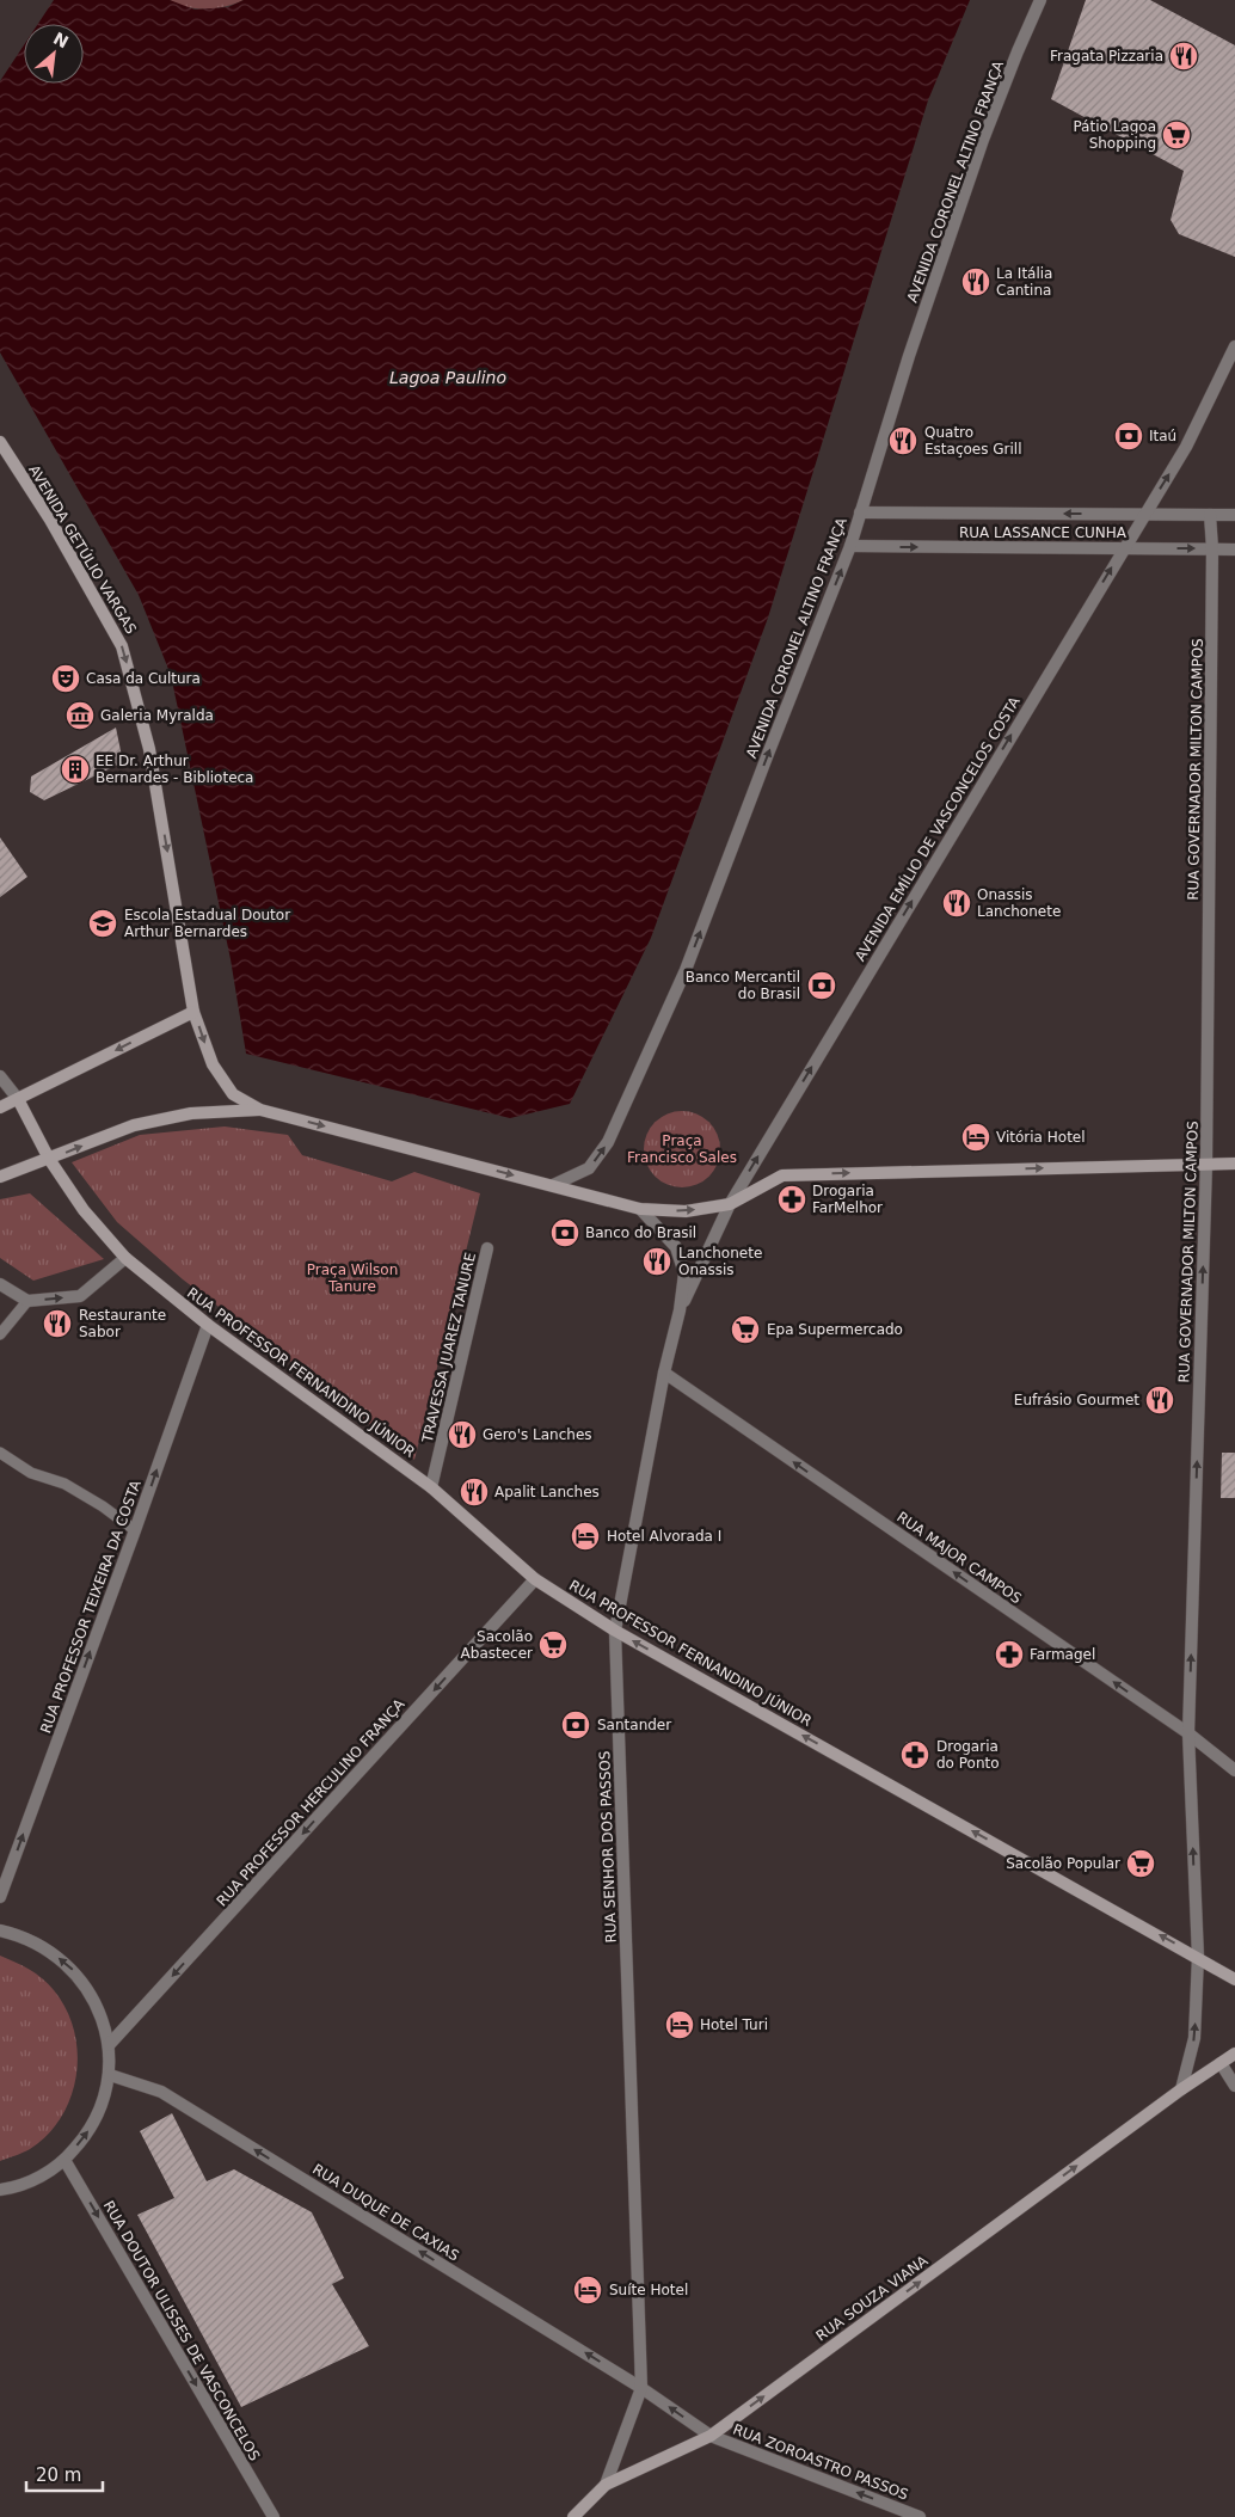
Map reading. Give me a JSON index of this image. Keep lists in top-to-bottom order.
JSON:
{
  "streets": {
    "main road": ["AVENIDA GETÚLIO VARGAS", "RUA PROFESSOR FERNANDINO JÚNIOR", "RUA SOUZA VIANA"],
    "street": [
      "AVENIDA CORONEL ALTINO FRANÇA",
      "RUA LASSANCE CUNHA",
      "RUA GOVERNADOR MILTON CAMPOS",
      "AVENIDA EMÍLIO DE VASCONCELOS COSTA",
      "TRAVESSA JUAREZ TANURE",
      "RUA MAJOR CAMPOS",
      "RUA PROFESSOR TEIXEIRA DA COSTA",
      "RUA PROFESSOR HERCULINO FRANÇA",
      "RUA SENHOR DOS PASSOS",
      "RUA DUQUE DE CAXIAS",
      "RUA DOUTOR ULISSES DE VASCONCELOS",
      "RUA ZOROASTRO PASSOS"
    ]
  },
  "crossings": [
    ["AVENIDA CORONEL ALTINO FRANÇA", "RUA LASSANCE CUNHA"],
    ["RUA LASSANCE CUNHA", "RUA GOVERNADOR MILTON CAMPOS"],
    ["RUA LASSANCE CUNHA", "AVENIDA EMÍLIO DE VASCONCELOS COSTA"],
    ["RUA GOVERNADOR MILTON CAMPOS", "RUA PROFESSOR FERNANDINO JÚNIOR"],
    ["RUA GOVERNADOR MILTON CAMPOS", "RUA MAJOR CAMPOS"],
    ["AVENIDA EMÍLIO DE VASCONCELOS COSTA", "RUA SENHOR DOS PASSOS"],
    ["TRAVESSA JUAREZ TANURE", "RUA PROFESSOR FERNANDINO JÚNIOR"],
    ["RUA PROFESSOR FERNANDINO JÚNIOR", "RUA PROFESSOR TEIXEIRA DA COSTA"],
    ["RUA PROFESSOR FERNANDINO JÚNIOR", "RUA PROFESSOR HERCULINO FRANÇA"],
    ["RUA PROFESSOR FERNANDINO JÚNIOR", "RUA SENHOR DOS PASSOS"],
    ["RUA MAJOR CAMPOS", "RUA SENHOR DOS PASSOS"],
    ["RUA SENHOR DOS PASSOS", "RUA DUQUE DE CAXIAS"],
    ["RUA SENHOR DOS PASSOS", "RUA SOUZA VIANA"],
    ["RUA SOUZA VIANA", "RUA ZOROASTRO PASSOS"]
  ],
  "one_way": [
    "AVENIDA CORONEL ALTINO FRANÇA",
    "AVENIDA GETÚLIO VARGAS",
    "RUA GOVERNADOR MILTON CAMPOS",
    "AVENIDA EMÍLIO DE VASCONCELOS COSTA",
    "RUA PROFESSOR FERNANDINO JÚNIOR",
    "RUA MAJOR CAMPOS",
    "RUA PROFESSOR TEIXEIRA DA COSTA",
    "RUA PROFESSOR HERCULINO FRANÇA",
    "RUA DUQUE DE CAXIAS",
    "RUA SOUZA VIANA",
    "RUA DOUTOR ULISSES DE VASCONCELOS",
    "RUA ZOROASTRO PASSOS"
  ],
  "water": ["Lagoa Paulino"],
  "parks": ["Praça Francisco Sales", "Praça Wilson Tanure"],
  "places": {
    "restaurant": [
      "Fragata Pizzaria",
      "La Itália Cantina",
      "Quatro Estaçoes Grill",
      "Onassis Lanchonete",
      "Lanchonete Onassis",
      "Restaurante Sabor",
      "Eufrásio Gourmet",
      "Gero's Lanches",
      "Apalit Lanches"
    ],
    "supermarket": [
      "Pátio Lagoa Shopping",
      "Epa Supermercado",
      "Sacolão Abastecer",
      "Sacolão Popular"
    ],
    "bank": [
      "Itaú",
      "Banco Mercantil do Brasil",
      "Banco do Brasil",
      "Santander"
    ],
    "theatre": ["Casa da Cultura"],
    "museum": ["Galeria Myralda"],
    "building": ["EE Dr. Arthur Bernardes - Biblioteca"],
    "school or university": ["Escola Estadual Doutor Arthur Bernardes"],
    "hotel": [
      "Vitória Hotel",
      "Hotel Alvorada I",
      "Hotel Turi",
      "Suíte Hotel"
    ],
    "pharmacy": ["Drogaria FarMelhor", "Farmagel", "Drogaria do Ponto"]
  },
  "scale_bar": "20 m",
  "north": "top right"
}
